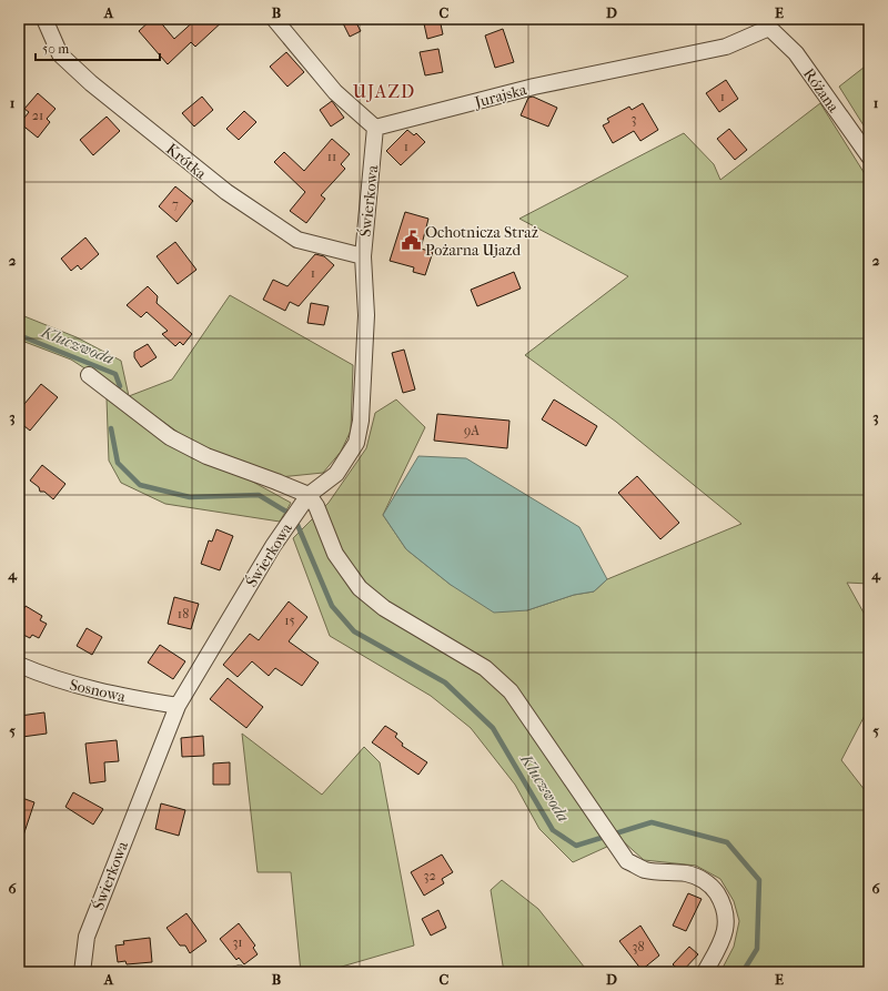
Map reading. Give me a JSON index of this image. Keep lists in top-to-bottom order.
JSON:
{
  "streets": {
    "street": [
      "Różana",
      "Jurajska",
      "Krótka",
      "Świerkowa",
      "Sosnowa"
    ]
  },
  "crossings": [
    ["Różana", "Jurajska"],
    ["Jurajska", "Świerkowa"],
    ["Krótka", "Świerkowa"],
    ["Świerkowa", "Sosnowa"]
  ],
  "districts": ["UJAZD"],
  "water": ["Kluczwoda"],
  "places": {
    "public building": ["Ochotnicza Straż Pożarna Ujazd"]
  },
  "house_numbers": [
    "1",
    "21",
    "3",
    "1",
    "11",
    "7",
    "1",
    "9A",
    "18",
    "15",
    "32",
    "31",
    "38"
  ],
  "scale_bar": "50 m",
  "grid": {
    "columns": [
      "A",
      "B",
      "C",
      "D",
      "E"
    ],
    "rows": [
      "1",
      "2",
      "3",
      "4",
      "5",
      "6"
    ]
  }
}
